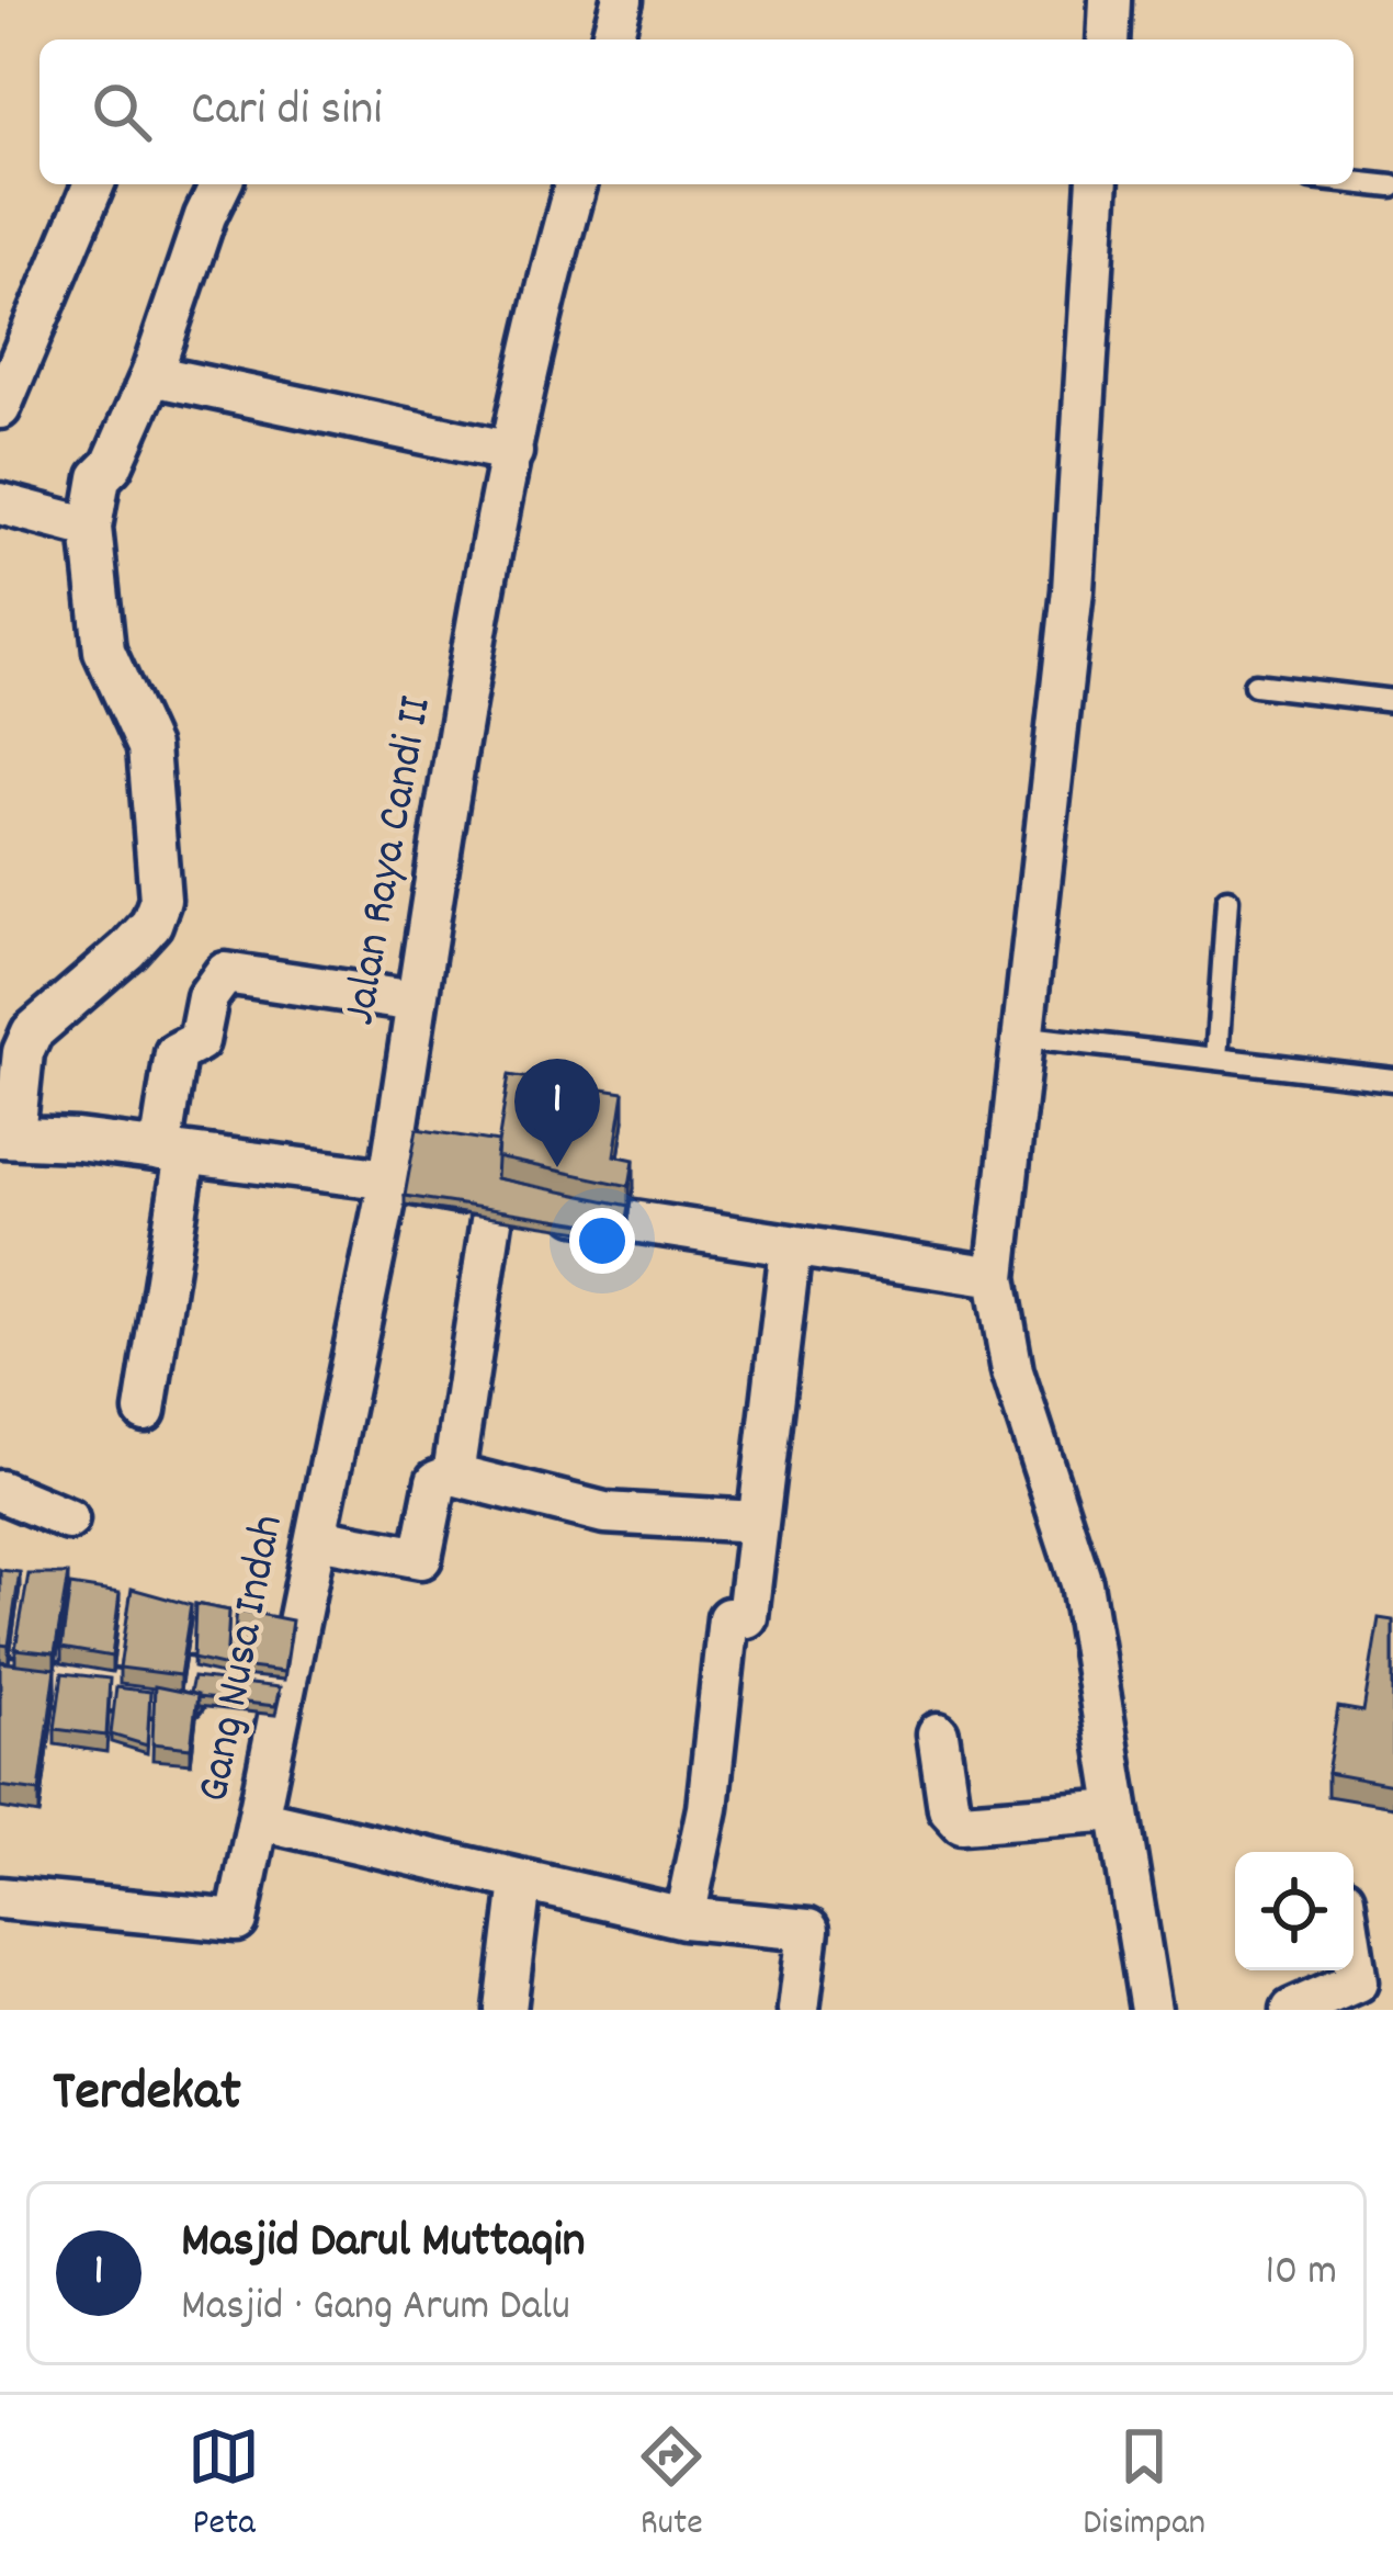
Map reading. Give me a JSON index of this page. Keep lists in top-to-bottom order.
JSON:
{
  "streets": {
    "street": ["Jalan Raya Candi II", "Gang Nusa Indah"]
  },
  "crossings": [
    ["Jalan Raya Candi II", "Gang Nusa Indah"]
  ],
  "page": {
    "search": "Cari di sini",
    "pins": "1",
    "heading": "Terdekat",
    "list": [
      {
        "mark": "1",
        "name": "Masjid Darul Muttaqin",
        "note": "Masjid · Gang Arum Dalu",
        "value": "10 m"
      }
    ],
    "nav": ["Peta", "Rute", "Disimpan"]
  }
}
